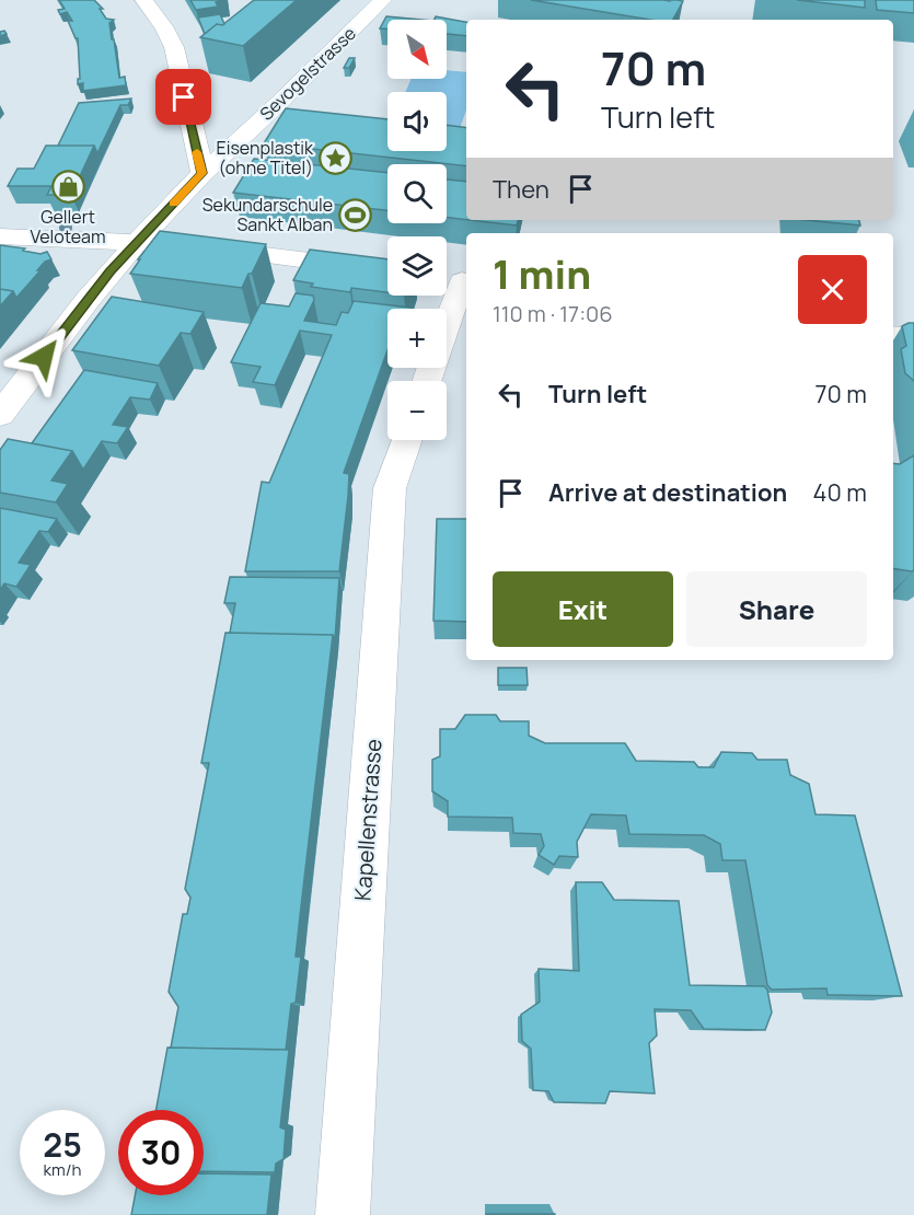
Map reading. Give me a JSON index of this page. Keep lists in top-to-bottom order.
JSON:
{
  "streets": {
    "street": ["Sevogelstrasse", "Kapellenstrasse"]
  },
  "places": {
    "place": ["Eisenplastik (ohne Titel)"],
    "shop": ["Gellert Veloteam"],
    "sports": ["Sekundarschule Sankt Alban"]
  },
  "north": "bottom right",
  "page": {
    "map_buttons": ["+", "−"],
    "turn": ["70 m", "Turn left"],
    "then": "Then",
    "heading": ["1 min", "110 m · 17:06"],
    "list": [
      {
        "name": "Turn left",
        "value": "70 m"
      },
      {
        "name": "Arrive at destination",
        "value": "40 m"
      }
    ],
    "buttons": ["Exit", "Share"],
    "speed": "25 km/h",
    "limit": "30"
  }
}
